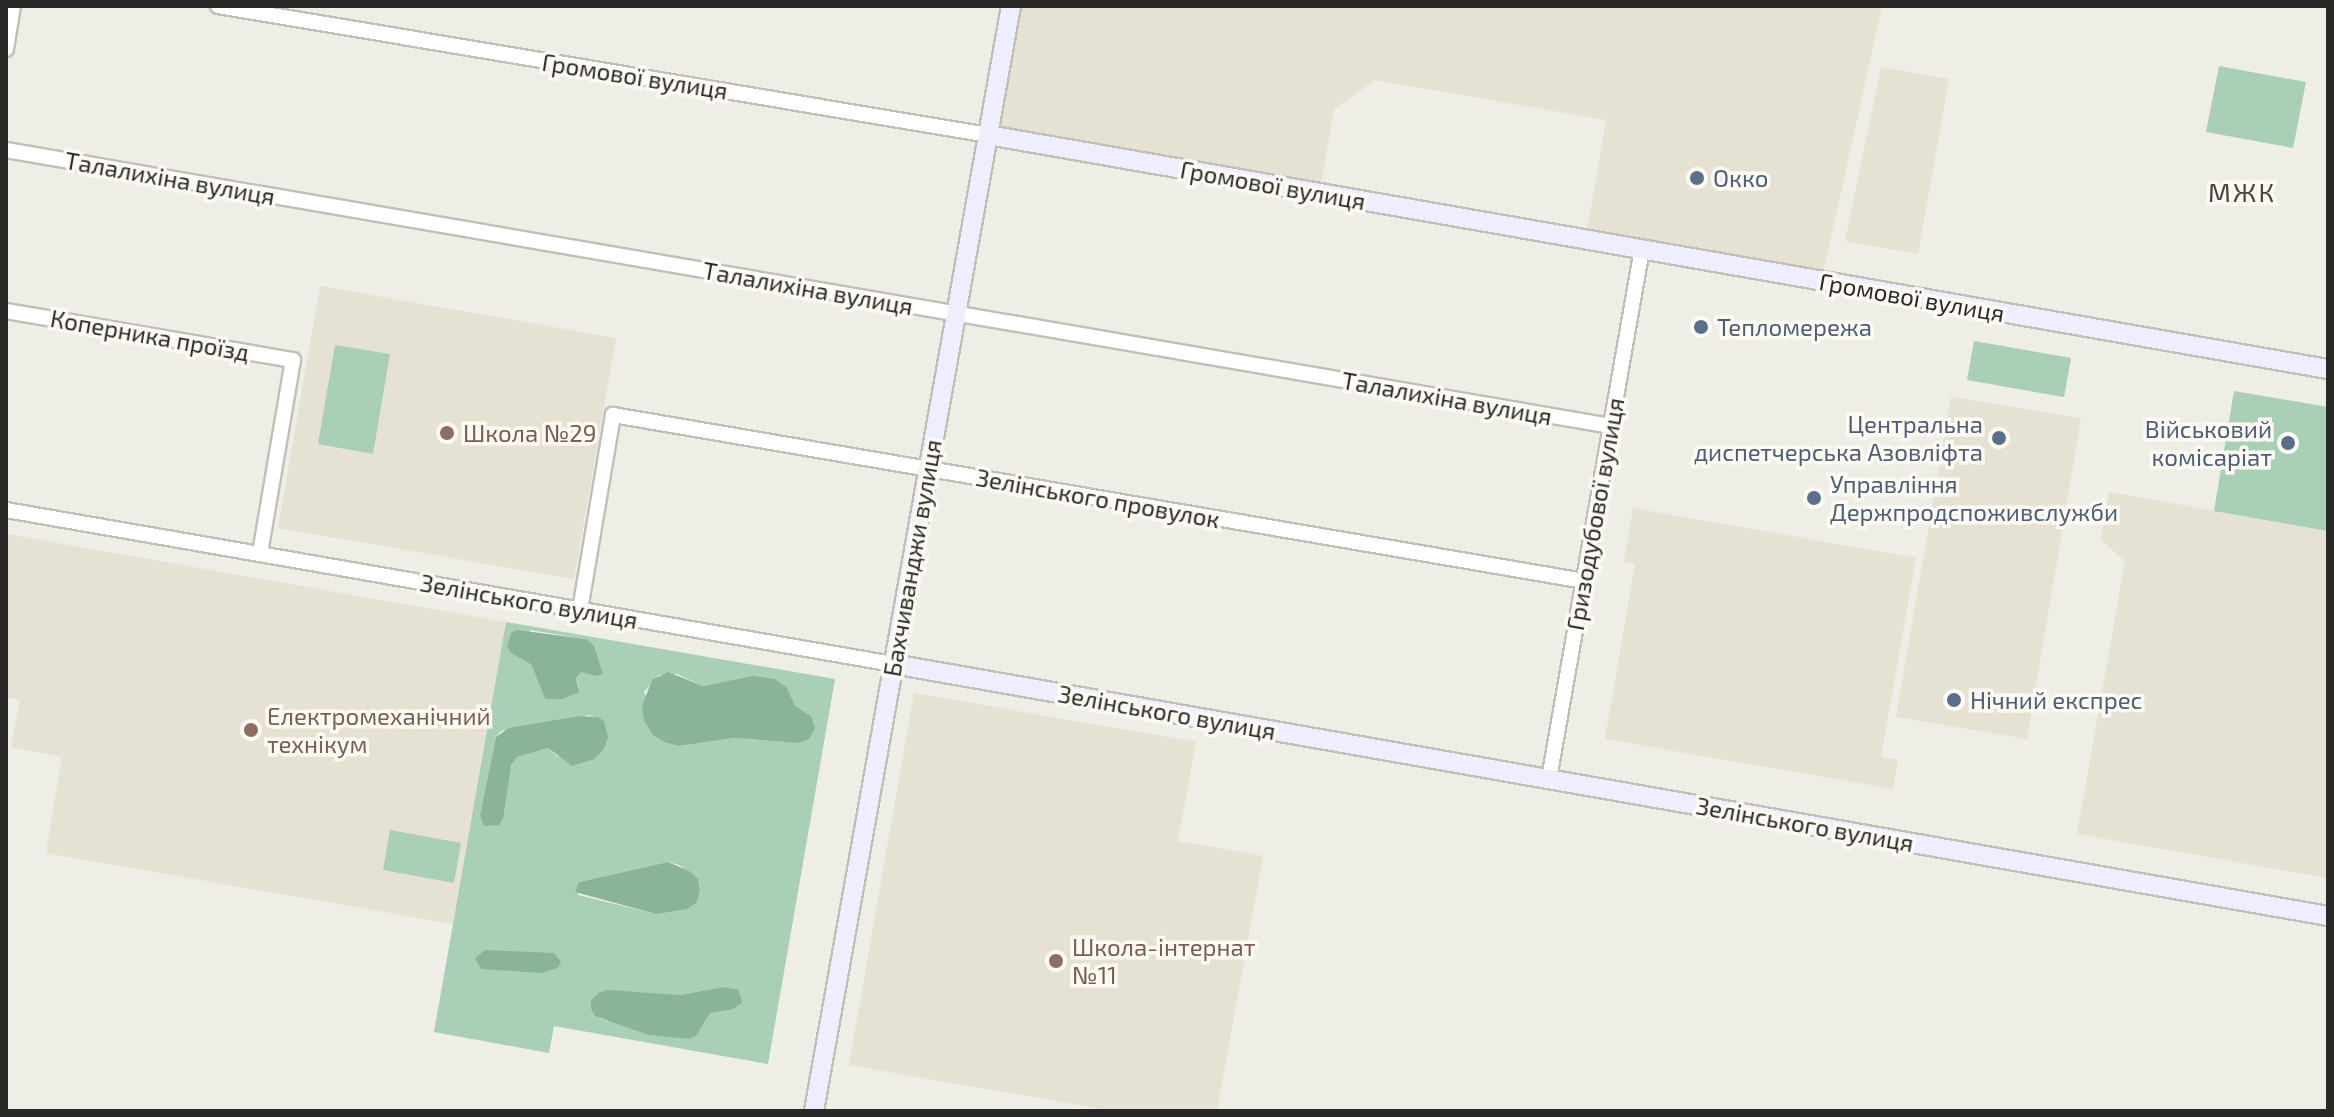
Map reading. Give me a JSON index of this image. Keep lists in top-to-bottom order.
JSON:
{
  "streets": {
    "street": [
      "Громової вулиця",
      "Талалихіна вулиця",
      "Коперника проїзд",
      "Зелінського провулок",
      "Гризодубової вулиця",
      "Бахчиванджи вулиця",
      "Зелінського вулиця"
    ]
  },
  "crossings": [
    ["Громової вулиця", "Гризодубової вулиця"],
    ["Громової вулиця", "Бахчиванджи вулиця"],
    ["Талалихіна вулиця", "Гризодубової вулиця"],
    ["Талалихіна вулиця", "Бахчиванджи вулиця"],
    ["Коперника проїзд", "Зелінського вулиця"],
    ["Зелінського провулок", "Гризодубової вулиця"],
    ["Зелінського провулок", "Бахчиванджи вулиця"],
    ["Зелінського провулок", "Зелінського вулиця"],
    ["Гризодубової вулиця", "Зелінського вулиця"],
    ["Бахчиванджи вулиця", "Зелінського вулиця"]
  ],
  "districts": ["МЖК"],
  "places": [
    "Окко",
    "Тепломережа",
    "Школа №29",
    "Центральна диспетчерська Азовліфта",
    "Військовий комісаріат",
    "Управління Держпродспоживслужби",
    "Нічний експрес",
    "Електромеханічний технікум",
    "Школа-інтернат №11"
  ]
}
